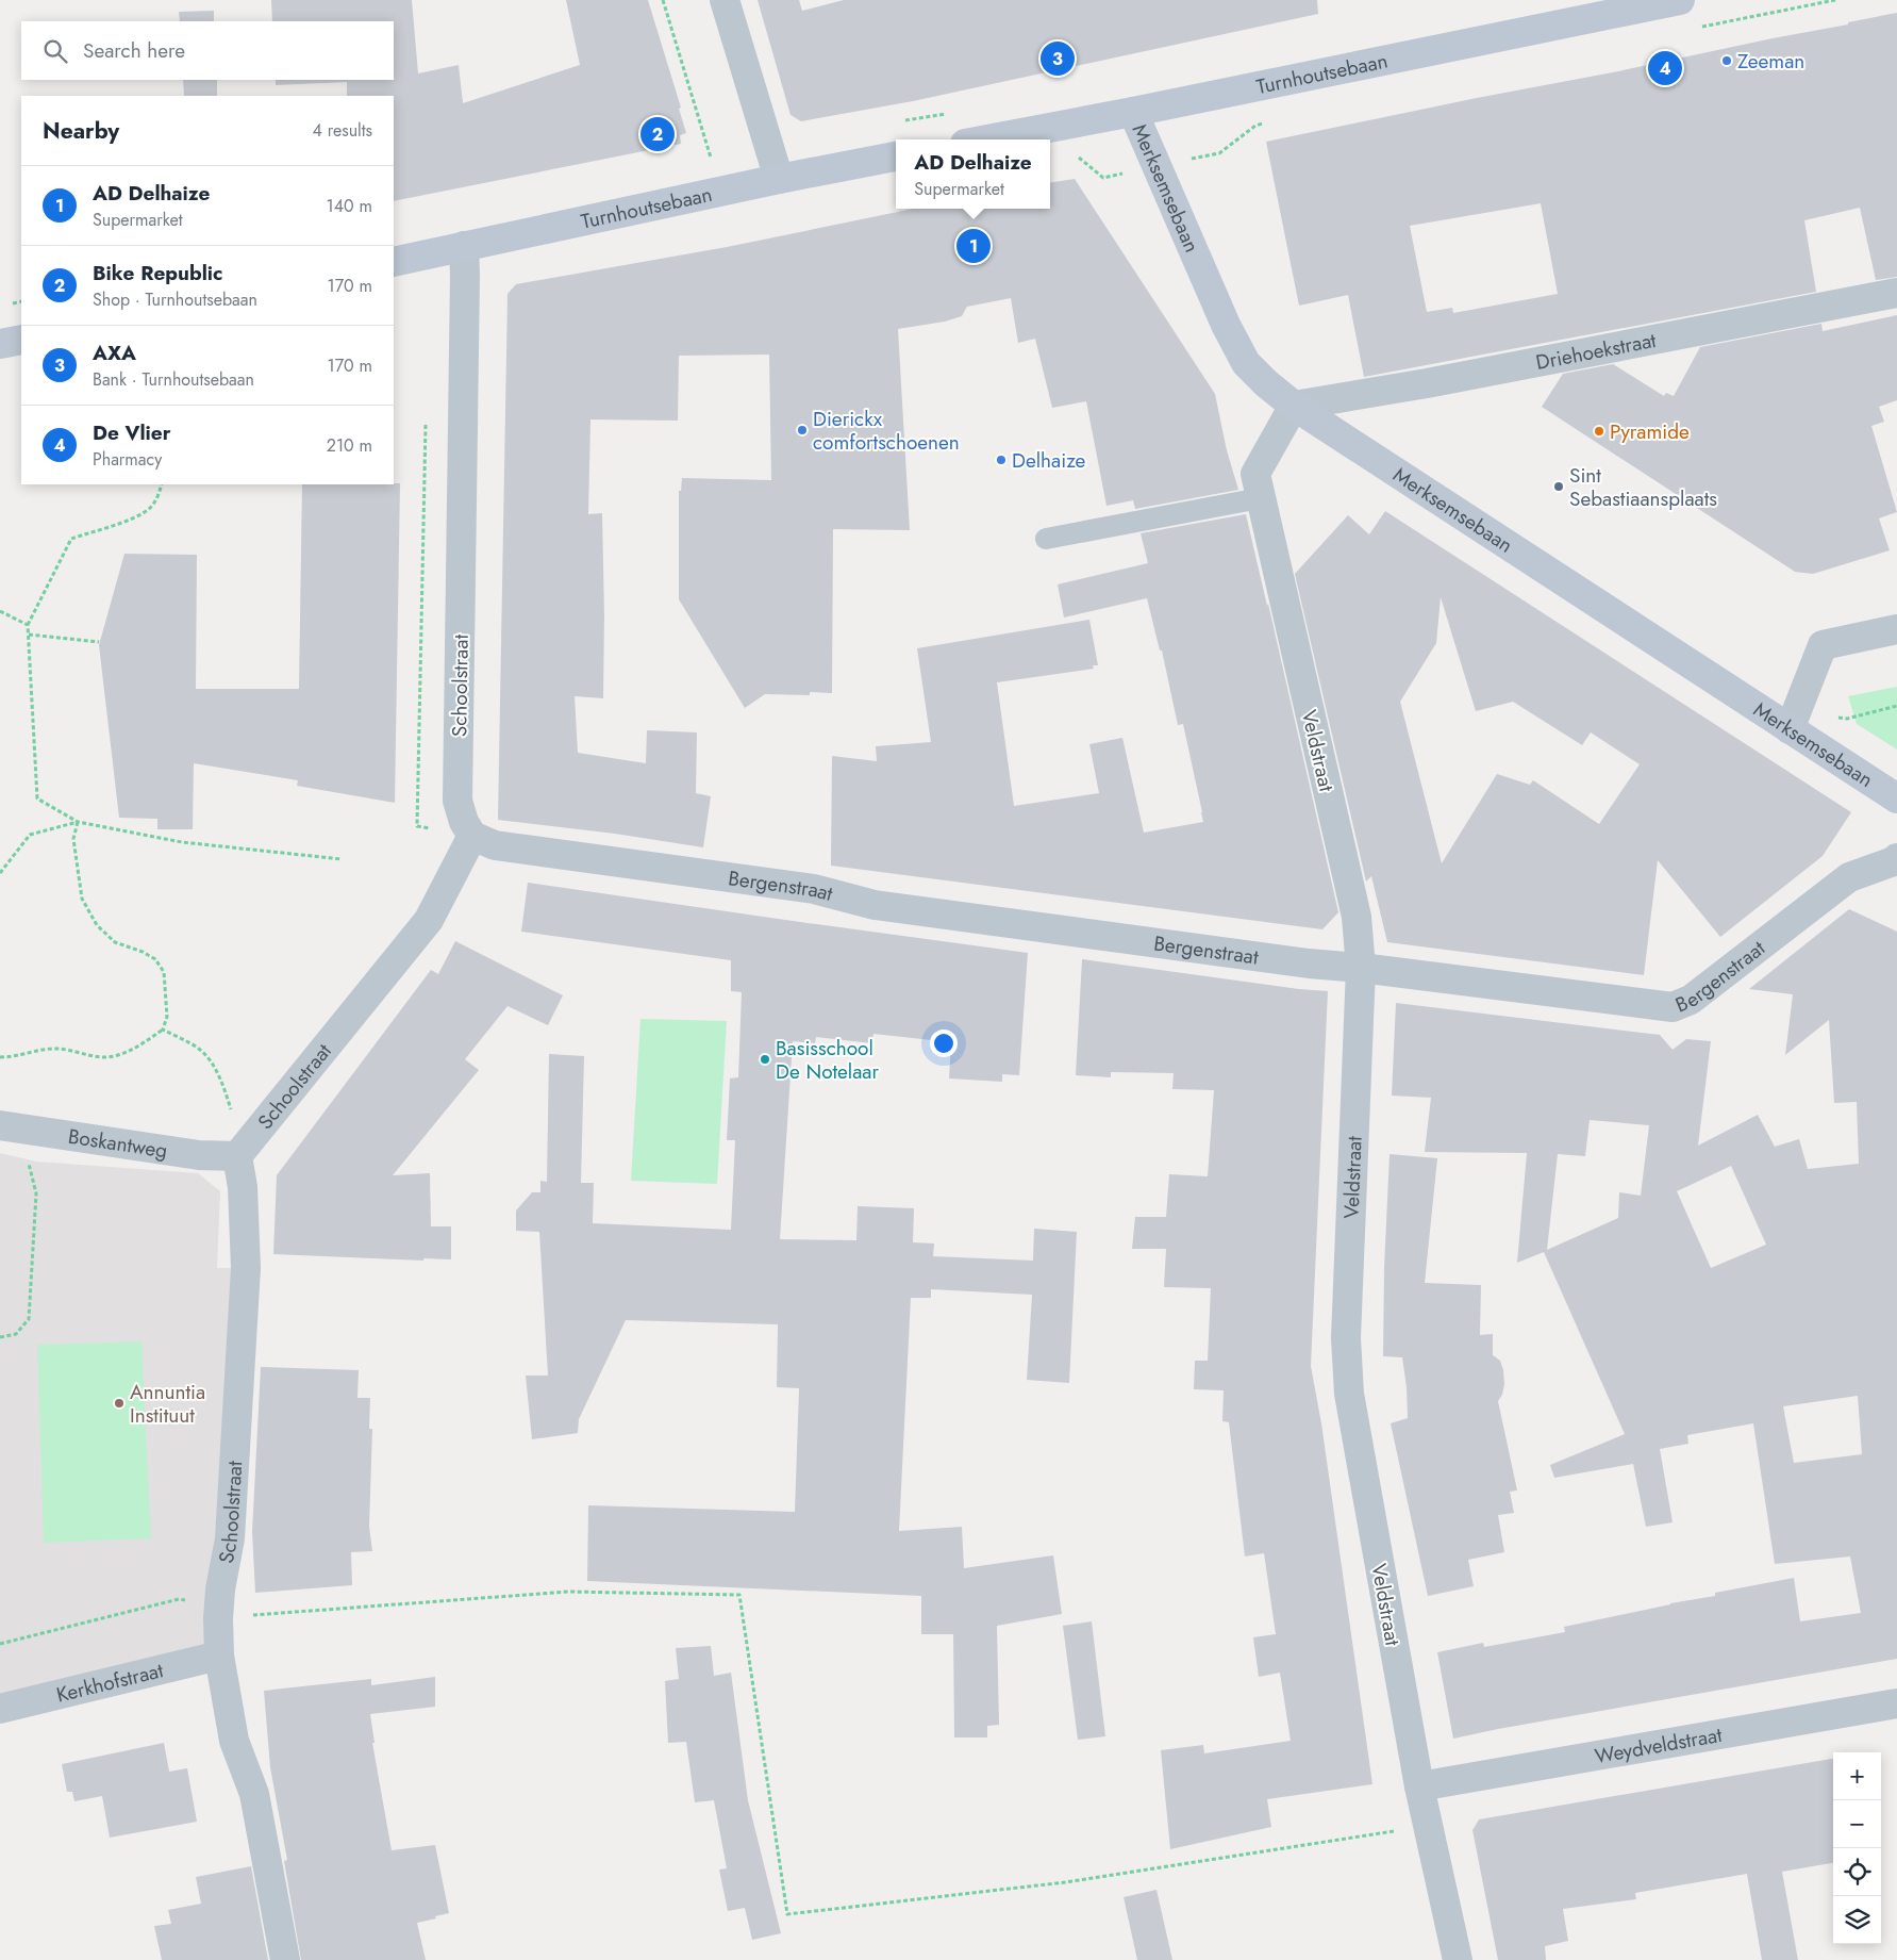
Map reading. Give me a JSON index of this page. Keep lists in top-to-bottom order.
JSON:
{
  "streets": {
    "main road": ["Turnhoutsebaan", "Merksemsebaan"],
    "street": [
      "Driehoekstraat",
      "Schoolstraat",
      "Veldstraat",
      "Bergenstraat",
      "Boskantweg",
      "Kerkhofstraat",
      "Weydveldstraat"
    ]
  },
  "crossings": [
    ["Turnhoutsebaan", "Merksemsebaan"],
    ["Turnhoutsebaan", "Schoolstraat"],
    ["Merksemsebaan", "Driehoekstraat"],
    ["Merksemsebaan", "Veldstraat"],
    ["Driehoekstraat", "Veldstraat"],
    ["Schoolstraat", "Bergenstraat"],
    ["Schoolstraat", "Boskantweg"],
    ["Schoolstraat", "Kerkhofstraat"],
    ["Veldstraat", "Bergenstraat"],
    ["Veldstraat", "Weydveldstraat"]
  ],
  "places": [
    "Zeeman",
    "Dierickx comfortschoenen",
    "Pyramide",
    "Delhaize",
    "Sint Sebastiaansplaats",
    "Basisschool De Notelaar",
    "Annuntia Instituut"
  ],
  "page": {
    "search": "Search here",
    "pins": [
      "3",
      "4",
      "2",
      "1"
    ],
    "heading": ["Nearby", "4 results"],
    "popup": ["AD Delhaize", "Supermarket"],
    "list": [
      {
        "mark": "1",
        "name": "AD Delhaize",
        "note": "Supermarket",
        "value": "140 m"
      },
      {
        "mark": "2",
        "name": "Bike Republic",
        "note": "Shop · Turnhoutsebaan",
        "value": "170 m"
      },
      {
        "mark": "3",
        "name": "AXA",
        "note": "Bank · Turnhoutsebaan",
        "value": "170 m"
      },
      {
        "mark": "4",
        "name": "De Vlier",
        "note": "Pharmacy",
        "value": "210 m"
      }
    ],
    "map_buttons": ["+", "−"]
  }
}
